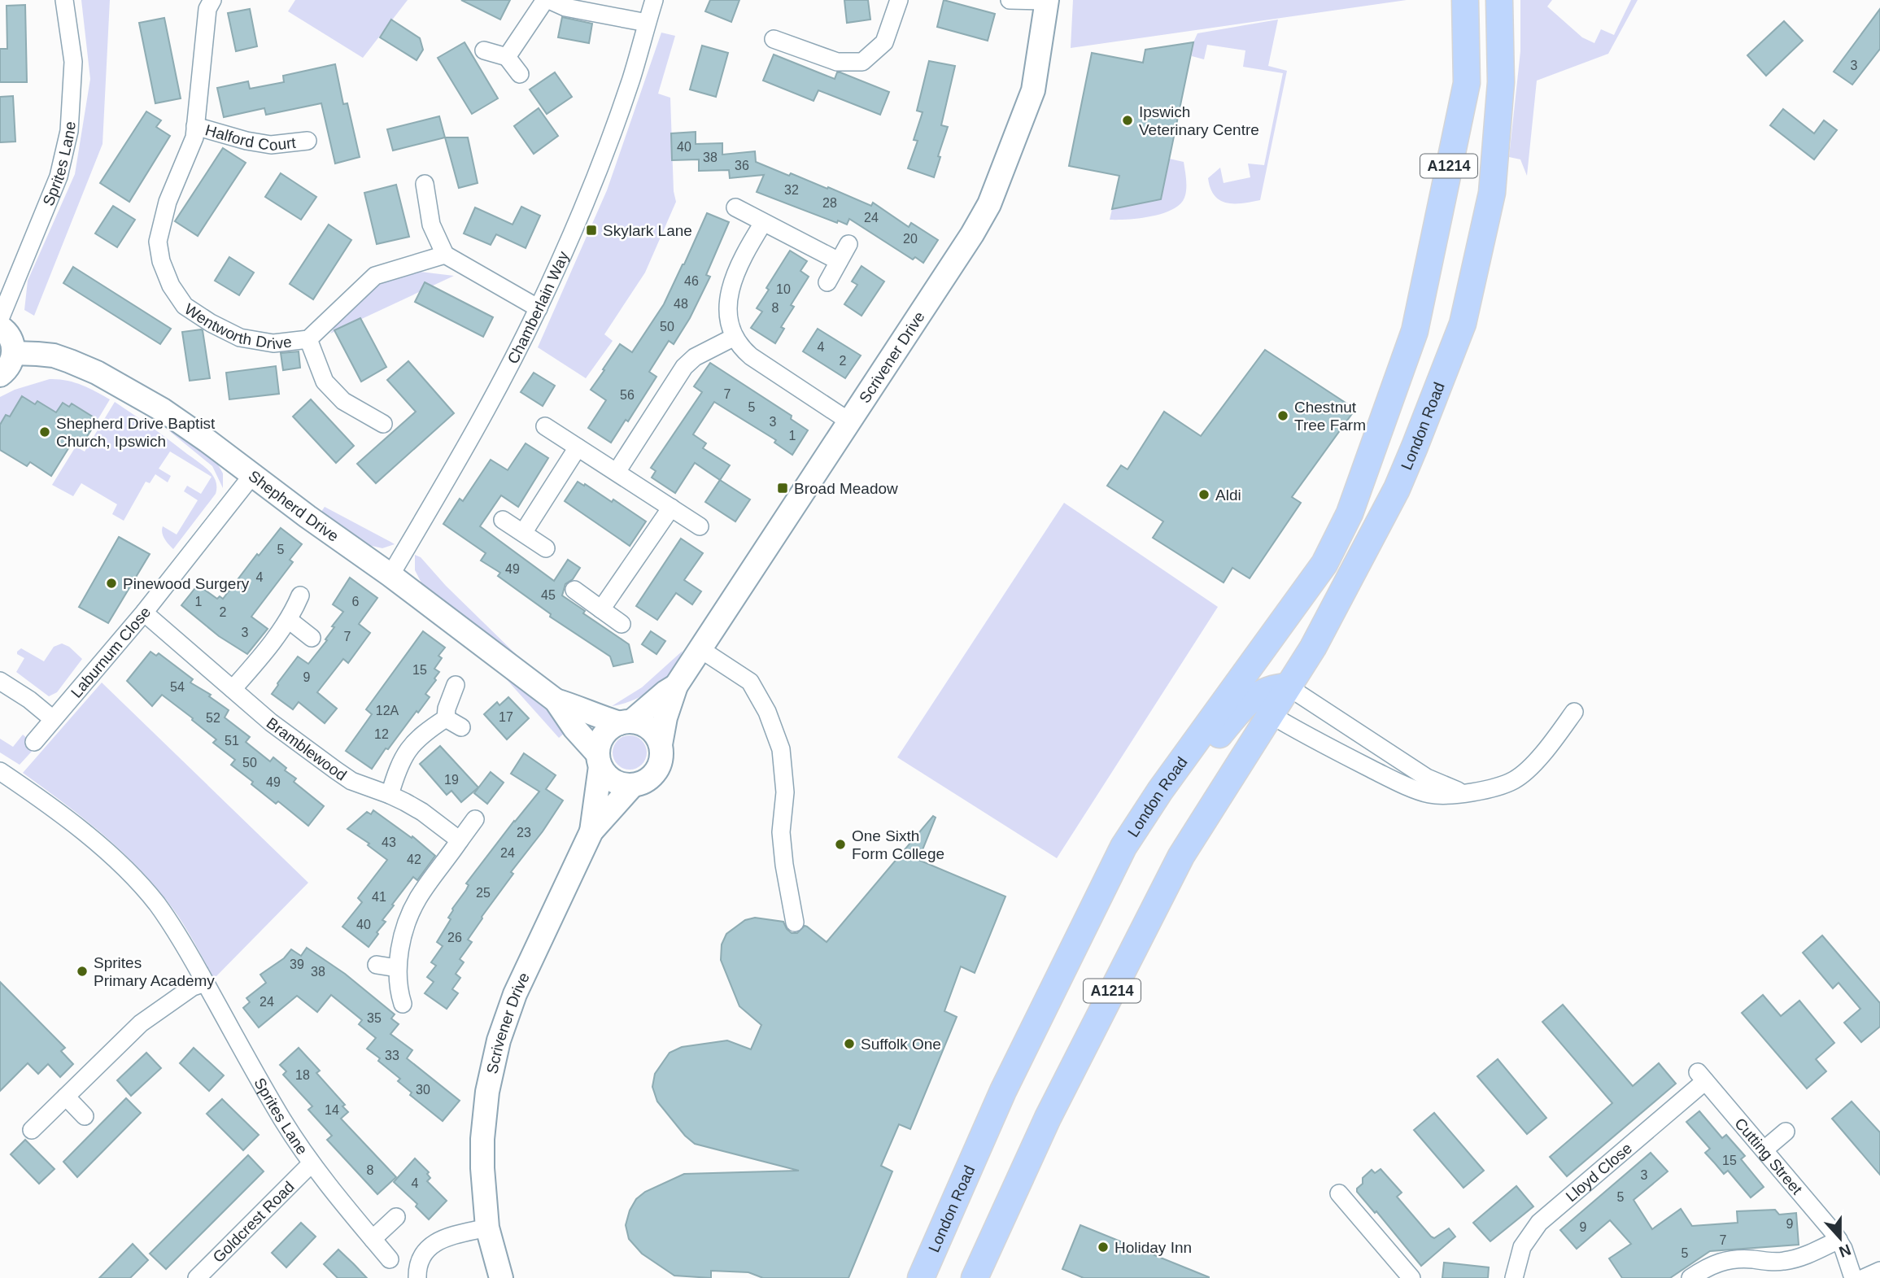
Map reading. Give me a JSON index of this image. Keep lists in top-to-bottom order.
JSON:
{
  "streets": {
    "main road": ["A1214", "London Road"],
    "street": [
      "Halford Court",
      "Sprites Lane",
      "Chamberlain Way",
      "Wentworth Drive",
      "Scrivener Drive",
      "Shepherd Drive",
      "Laburnum Close",
      "Bramblewood",
      "Cutting Street",
      "Lloyd Close",
      "Goldcrest Road"
    ]
  },
  "crossings": [
    ["Halford Court", "Wentworth Drive"],
    ["Sprites Lane", "Goldcrest Road"],
    ["Chamberlain Way", "Shepherd Drive"],
    ["Scrivener Drive", "Shepherd Drive"],
    ["Shepherd Drive", "Laburnum Close"],
    ["Laburnum Close", "Bramblewood"],
    ["Cutting Street", "Lloyd Close"]
  ],
  "places": {
    "other": [
      "Ipswich Veterinary Centre",
      "Chestnut Tree Farm",
      "Shepherd Drive Baptist Church, Ipswich",
      "Aldi",
      "Pinewood Surgery",
      "One Sixth Form College",
      "Sprites Primary Academy",
      "Suffolk One",
      "Holiday Inn"
    ],
    "transit": ["Skylark Lane", "Broad Meadow"]
  },
  "house_numbers": [
    "3",
    "40",
    "38",
    "36",
    "32",
    "28",
    "24",
    "20",
    "46",
    "10",
    "48",
    "8",
    "50",
    "4",
    "2",
    "7",
    "56",
    "5",
    "3",
    "1",
    "5",
    "49",
    "4",
    "45",
    "1",
    "6",
    "2",
    "3",
    "7",
    "15",
    "9",
    "54",
    "12A",
    "17",
    "52",
    "12",
    "51",
    "50",
    "19",
    "49",
    "23",
    "43",
    "24",
    "42",
    "25",
    "41",
    "40",
    "26",
    "39",
    "38",
    "24",
    "35",
    "33",
    "18",
    "30",
    "14",
    "15",
    "8",
    "3",
    "4",
    "5",
    "9",
    "9",
    "7",
    "5"
  ],
  "north": "bottom"
}
